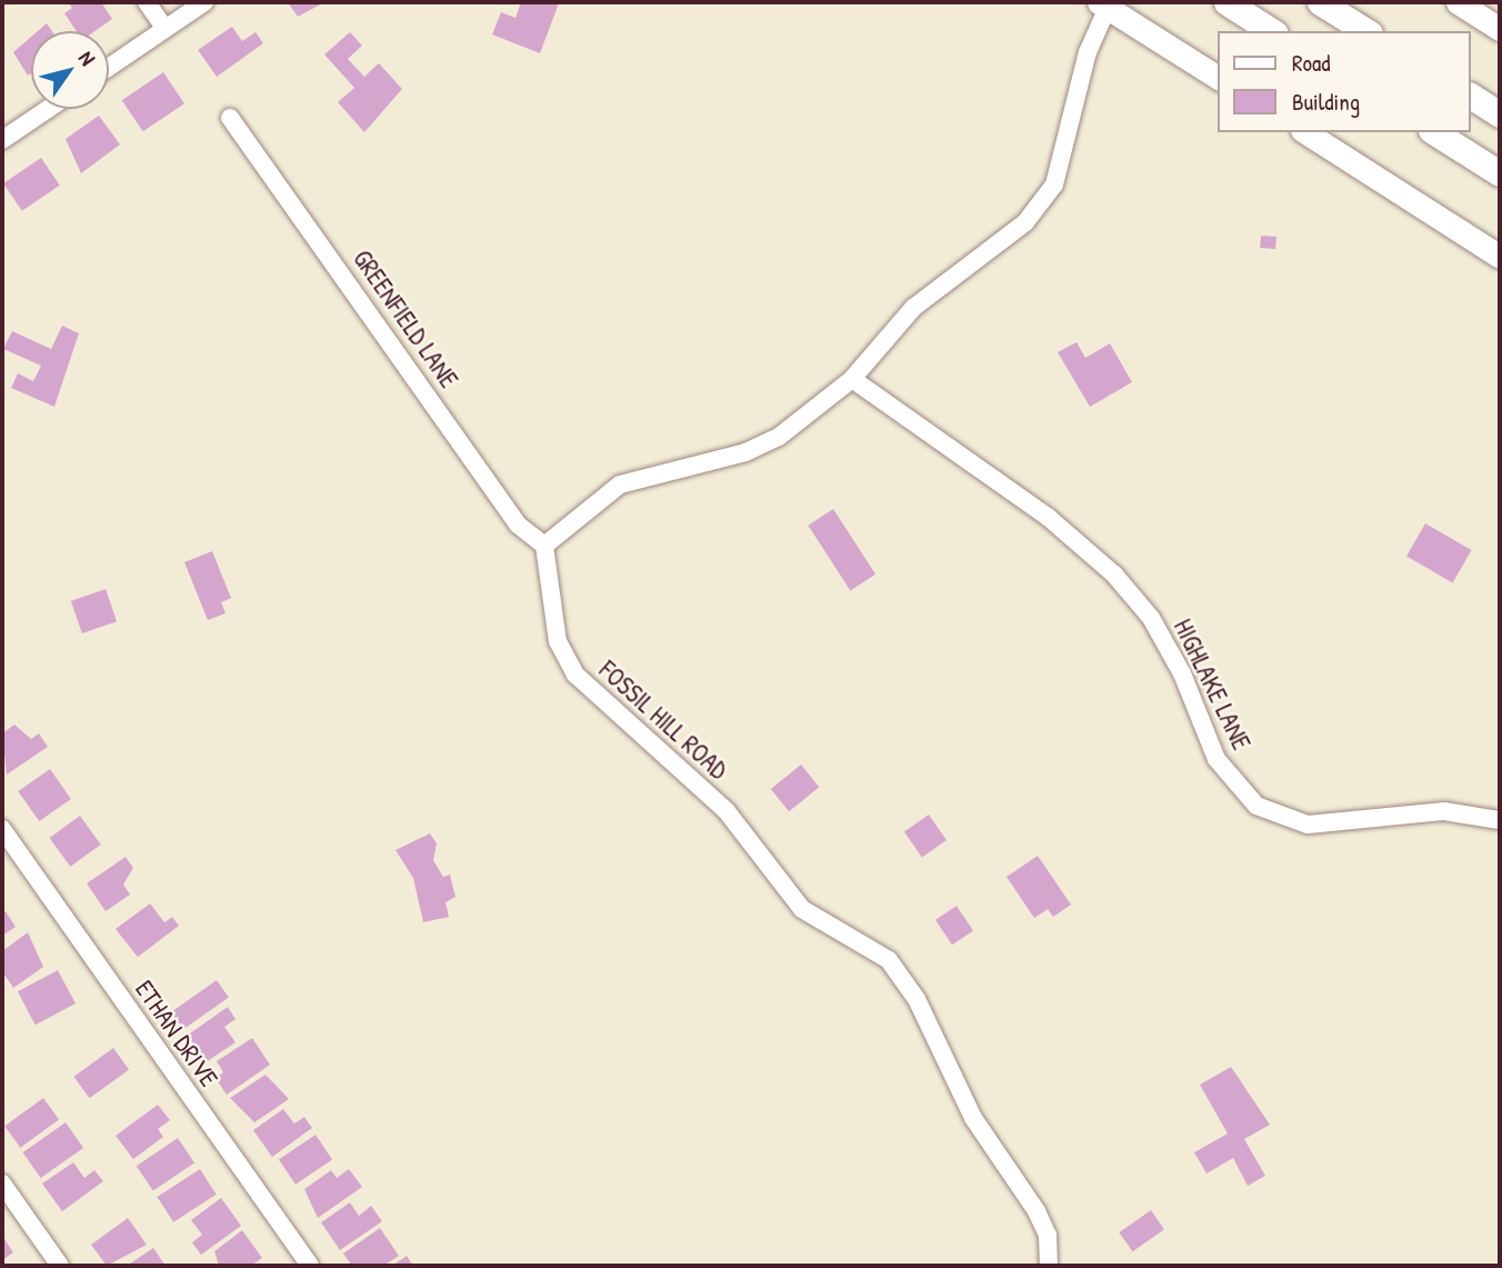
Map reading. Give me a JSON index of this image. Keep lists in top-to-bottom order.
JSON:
{
  "streets": {
    "street": [
      "GREENFIELD LANE",
      "HIGHLAKE LANE",
      "FOSSIL HILL ROAD",
      "ETHAN DRIVE"
    ]
  },
  "crossings": [
    ["GREENFIELD LANE", "FOSSIL HILL ROAD"]
  ],
  "legend": ["Road", "Building"],
  "north": "top right"
}
